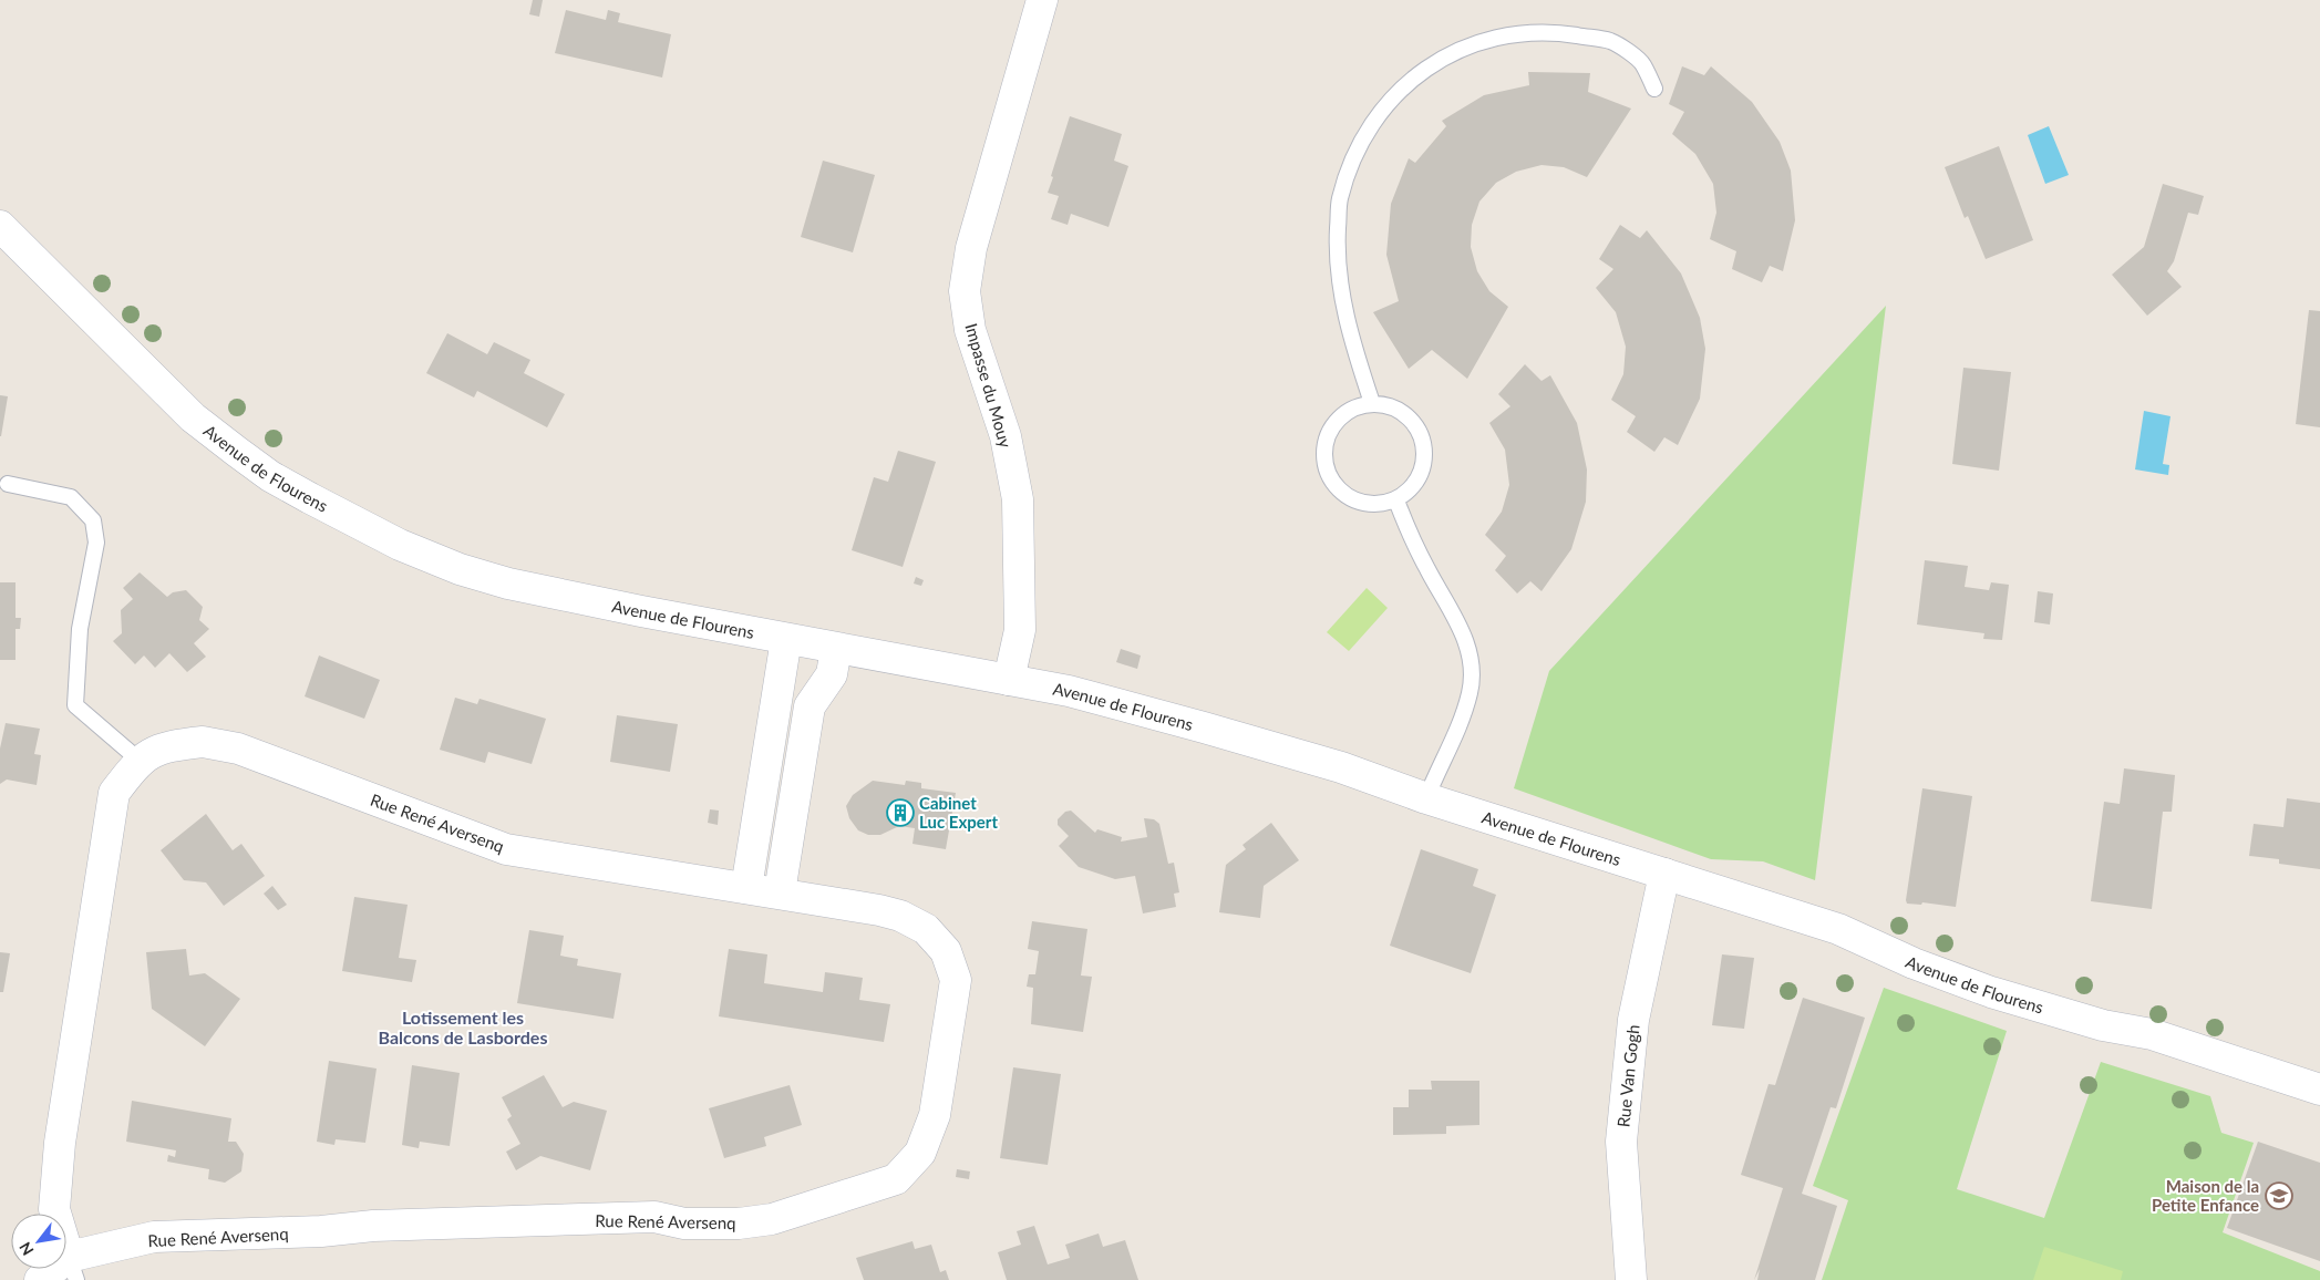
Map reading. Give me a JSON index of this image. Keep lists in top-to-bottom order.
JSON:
{
  "streets": {
    "street": [
      "Impasse du Mouy",
      "Avenue de Flourens",
      "Rue René Aversenq",
      "Rue Van Gogh"
    ]
  },
  "crossings": [
    ["Impasse du Mouy", "Avenue de Flourens"],
    ["Avenue de Flourens", "Rue Van Gogh"]
  ],
  "districts": ["Lotissement les Balcons de Lasbordes"],
  "places": {
    "building": ["Cabinet Luc Expert"],
    "school or university": ["Maison de la Petite Enfance"]
  },
  "north": "bottom left"
}
